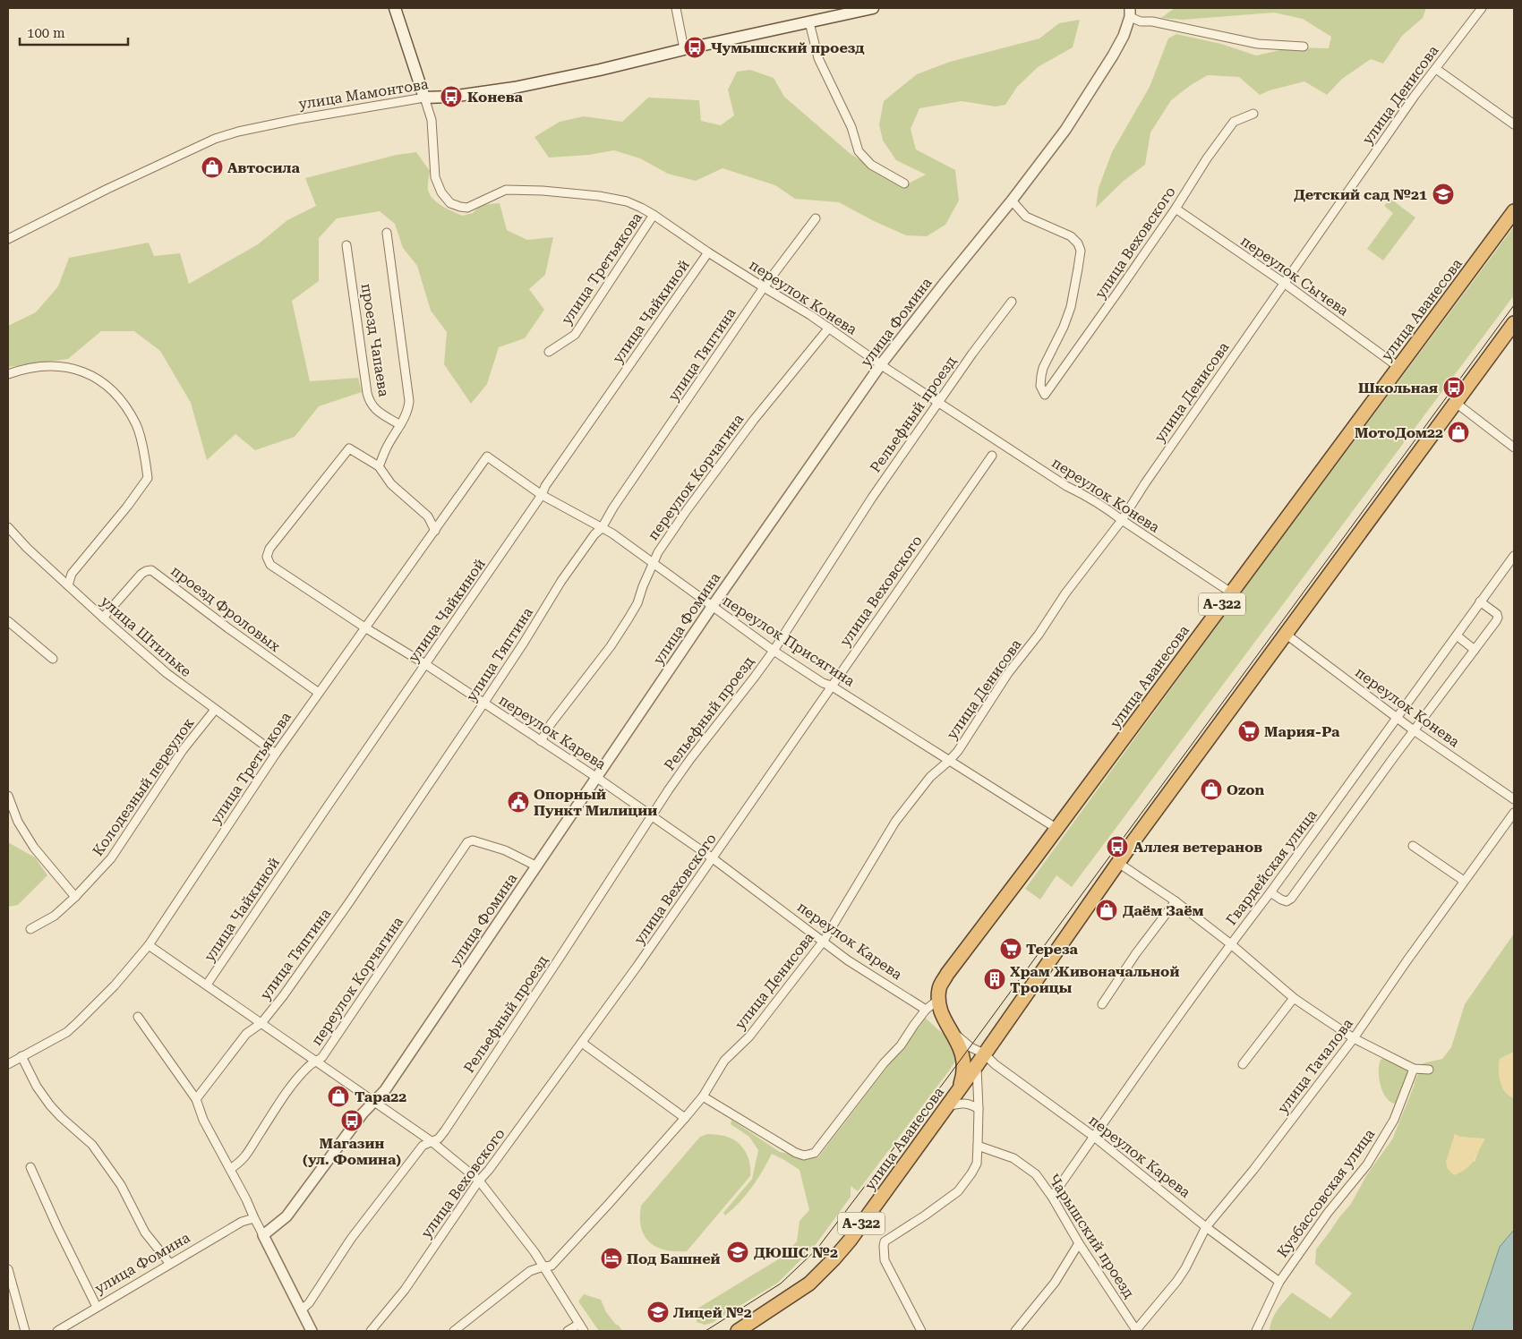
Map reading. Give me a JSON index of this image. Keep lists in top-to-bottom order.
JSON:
{
  "streets": {
    "highway": ["улица Аванесова", "А-322"],
    "main road": ["улица Мамонтова"],
    "street": [
      "улица Денисова",
      "улица Веховского",
      "улица Третьякова",
      "переулок Сычева",
      "переулок Конева",
      "улица Чайкиной",
      "улица Фомина",
      "проезд Чапаева",
      "улица Тяптина",
      "Рельефный проезд",
      "переулок Корчагина",
      "проезд Фроловых",
      "улица Штильке",
      "переулок Присягина",
      "переулок Карева",
      "Колодезный переулок",
      "Гвардейская улица",
      "улица Тачалова",
      "Кузбассовская улица",
      "Чарышский проезд"
    ]
  },
  "crossings": [
    ["улица Мамонтова", "переулок Конева"],
    ["улица Денисова", "переулок Сычева"],
    ["улица Денисова", "переулок Конева"],
    ["улица Денисова", "переулок Присягина"],
    ["улица Денисова", "переулок Карева"],
    ["улица Веховского", "переулок Сычева"],
    ["улица Веховского", "улица Фомина"],
    ["улица Веховского", "переулок Присягина"],
    ["улица Веховского", "переулок Карева"],
    ["улица Третьякова", "переулок Конева"],
    ["улица Третьякова", "проезд Фроловых"],
    ["улица Третьякова", "улица Штильке"],
    ["улица Третьякова", "переулок Присягина"],
    ["улица Третьякова", "переулок Карева"],
    ["переулок Сычева", "улица Аванесова"],
    ["переулок Конева", "улица Аванесова"],
    ["переулок Конева", "улица Чайкиной"],
    ["переулок Конева", "улица Фомина"],
    ["переулок Конева", "улица Тяптина"],
    ["переулок Конева", "Рельефный проезд"],
    ["переулок Конева", "переулок Корчагина"],
    ["переулок Конева", "Гвардейская улица"],
    ["улица Аванесова", "переулок Присягина"],
    ["улица Аванесова", "переулок Карева"],
    ["улица Чайкиной", "переулок Присягина"],
    ["улица Чайкиной", "переулок Карева"],
    ["улица Фомина", "переулок Корчагина"],
    ["улица Фомина", "переулок Присягина"],
    ["улица Фомина", "переулок Карева"],
    ["улица Тяптина", "переулок Присягина"],
    ["улица Тяптина", "переулок Карева"],
    ["Рельефный проезд", "переулок Присягина"],
    ["Рельефный проезд", "переулок Карева"],
    ["переулок Корчагина", "переулок Присягина"],
    ["переулок Корчагина", "переулок Карева"],
    ["проезд Фроловых", "улица Штильке"],
    ["улица Штильке", "Колодезный переулок"],
    ["переулок Карева", "Гвардейская улица"],
    ["переулок Карева", "улица Тачалова"],
    ["переулок Карева", "Кузбассовская улица"],
    ["Гвардейская улица", "Чарышский проезд"],
    ["улица Тачалова", "Чарышский проезд"]
  ],
  "places": {
    "bus stop": [
      "Чумышский проезд",
      "Конева",
      "Школьная",
      "Аллея ветеранов",
      "Магазин (ул. Фомина)"
    ],
    "shop": [
      "Автосила",
      "МотоДом22",
      "Ozon",
      "Даём Заём",
      "Тара22"
    ],
    "school or university": ["Детский сад №21", "ДЮШС №2", "Лицей №2"],
    "supermarket": ["Мария-Ра", "Тереза"],
    "public building": ["Опорный Пункт Милиции"],
    "building": ["Храм Живоначальной Троицы"],
    "hotel": ["Под Башней"]
  },
  "scale_bar": "100 m"
}
